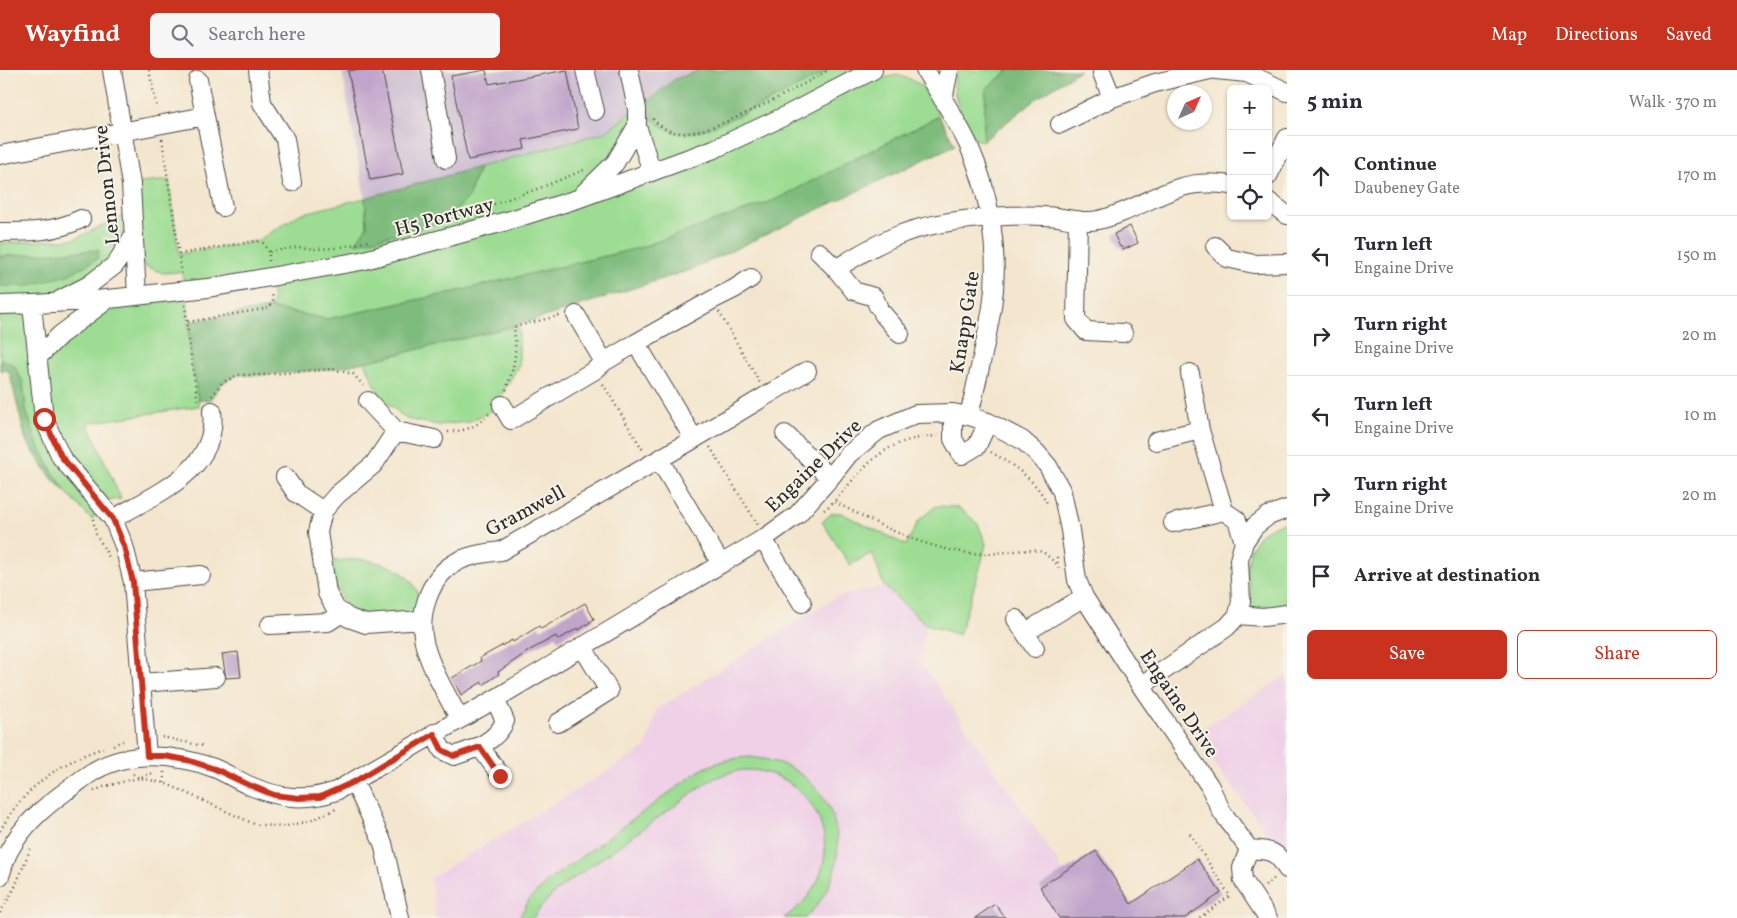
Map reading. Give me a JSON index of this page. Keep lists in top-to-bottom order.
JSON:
{
  "streets": {
    "street": [
      "Lennon Drive",
      "H5 Portway",
      "Knapp Gate",
      "Engaine Drive",
      "Gramwell"
    ]
  },
  "crossings": [
    ["Lennon Drive", "H5 Portway"],
    ["Knapp Gate", "Engaine Drive"],
    ["Engaine Drive", "Gramwell"]
  ],
  "north": "top right",
  "page": {
    "header": "Wayfind",
    "search": "Search here",
    "nav": ["Map", "Directions", "Saved"],
    "heading": ["5 min", "Walk · 370 m"],
    "map_buttons": ["+", "−"],
    "list": [
      ["Continue", "Daubeney Gate", "170 m"],
      ["Turn left", "Engaine Drive", "150 m"],
      ["Turn right", "Engaine Drive", "20 m"],
      ["Turn left", "Engaine Drive", "10 m"],
      ["Turn right", "Engaine Drive", "20 m"],
      "Arrive at destination"
    ],
    "buttons": ["Save", "Share"]
  }
}
